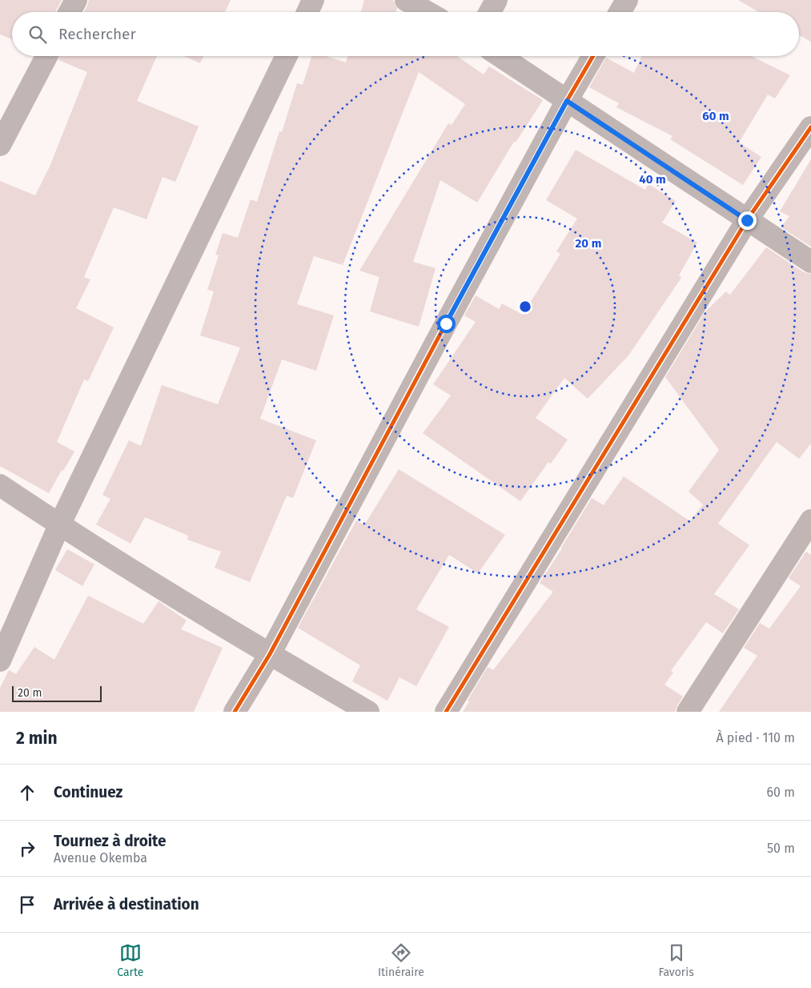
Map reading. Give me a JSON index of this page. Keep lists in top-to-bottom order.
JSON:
{
  "scale_bar": "20 m",
  "page": {
    "search": "Rechercher",
    "scale": "20 m",
    "heading": ["2 min", "À pied · 110 m"],
    "list": [
      ["Continuez", "60 m"],
      ["Tournez à droite", "Avenue Okemba", "50 m"],
      "Arrivée à destination"
    ],
    "nav": ["Carte", "Itinéraire", "Favoris"]
  },
  "rings": ["60 m", "40 m", "20 m"]
}
